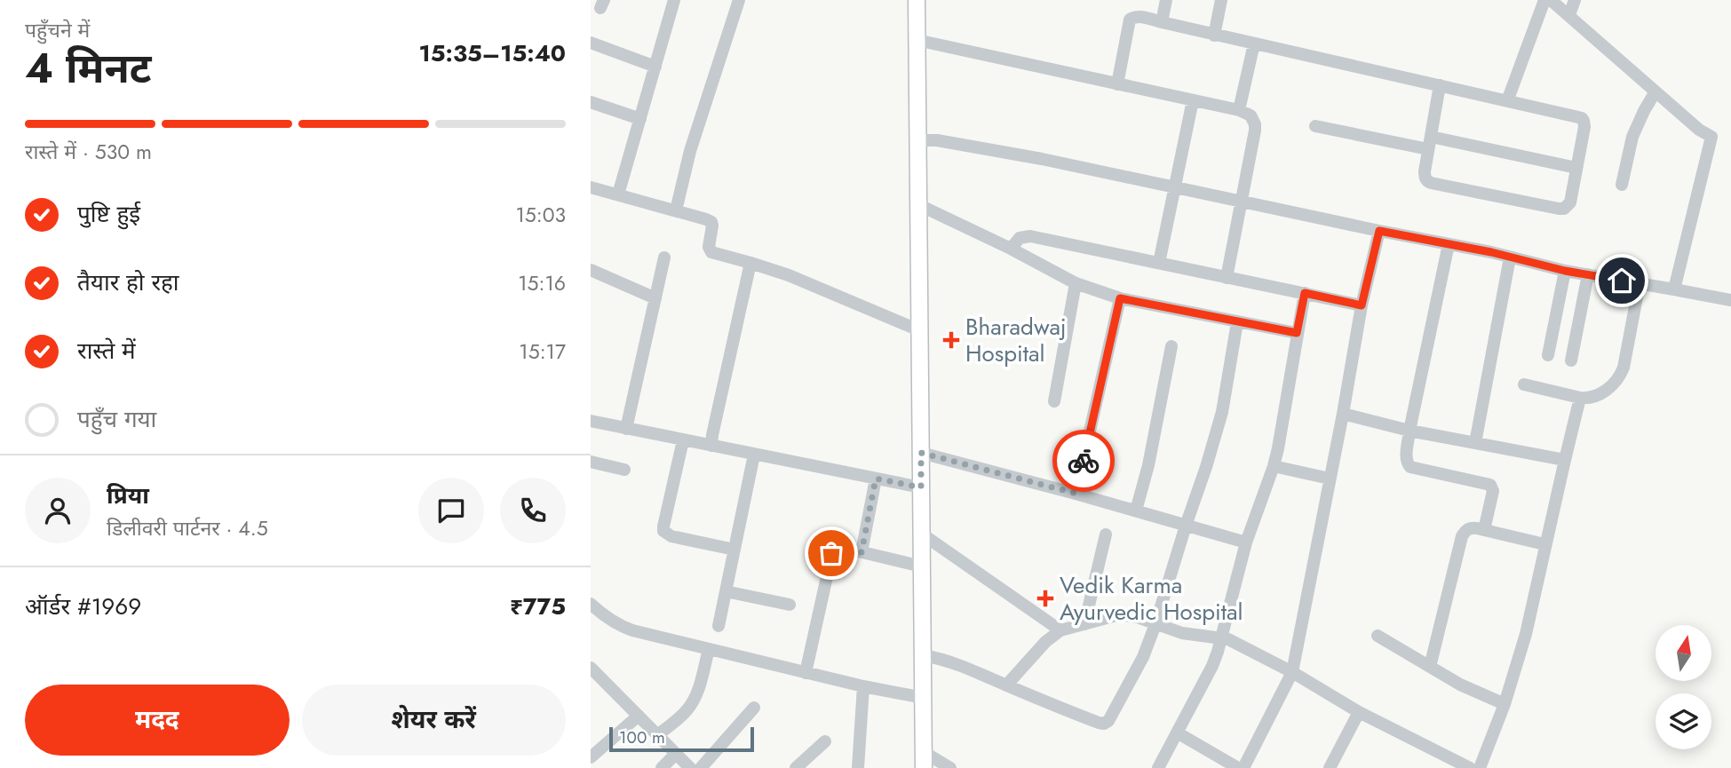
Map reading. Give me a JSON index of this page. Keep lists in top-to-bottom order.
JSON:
{
  "places": {
    "health": ["Bharadwaj Hospital", "Vedik Karma Ayurvedic Hospital"]
  },
  "scale_bar": "100 m",
  "north": "top",
  "page": {
    "heading": ["4 मिनट", "पहुँचने में", "15:35–15:40"],
    "panel": [
      "प्रिया",
      "डिलीवरी पार्टनर · 4.5",
      "ऑर्डर #1969",
      "₹775"
    ],
    "bar": "रास्ते में · 530 m",
    "list": [
      ["पुष्टि हुई", "15:03"],
      ["तैयार हो रहा", "15:16"],
      ["रास्ते में", "15:17"],
      "पहुँच गया"
    ],
    "buttons": ["मदद", "शेयर करें"],
    "scale": "100 m"
  }
}
